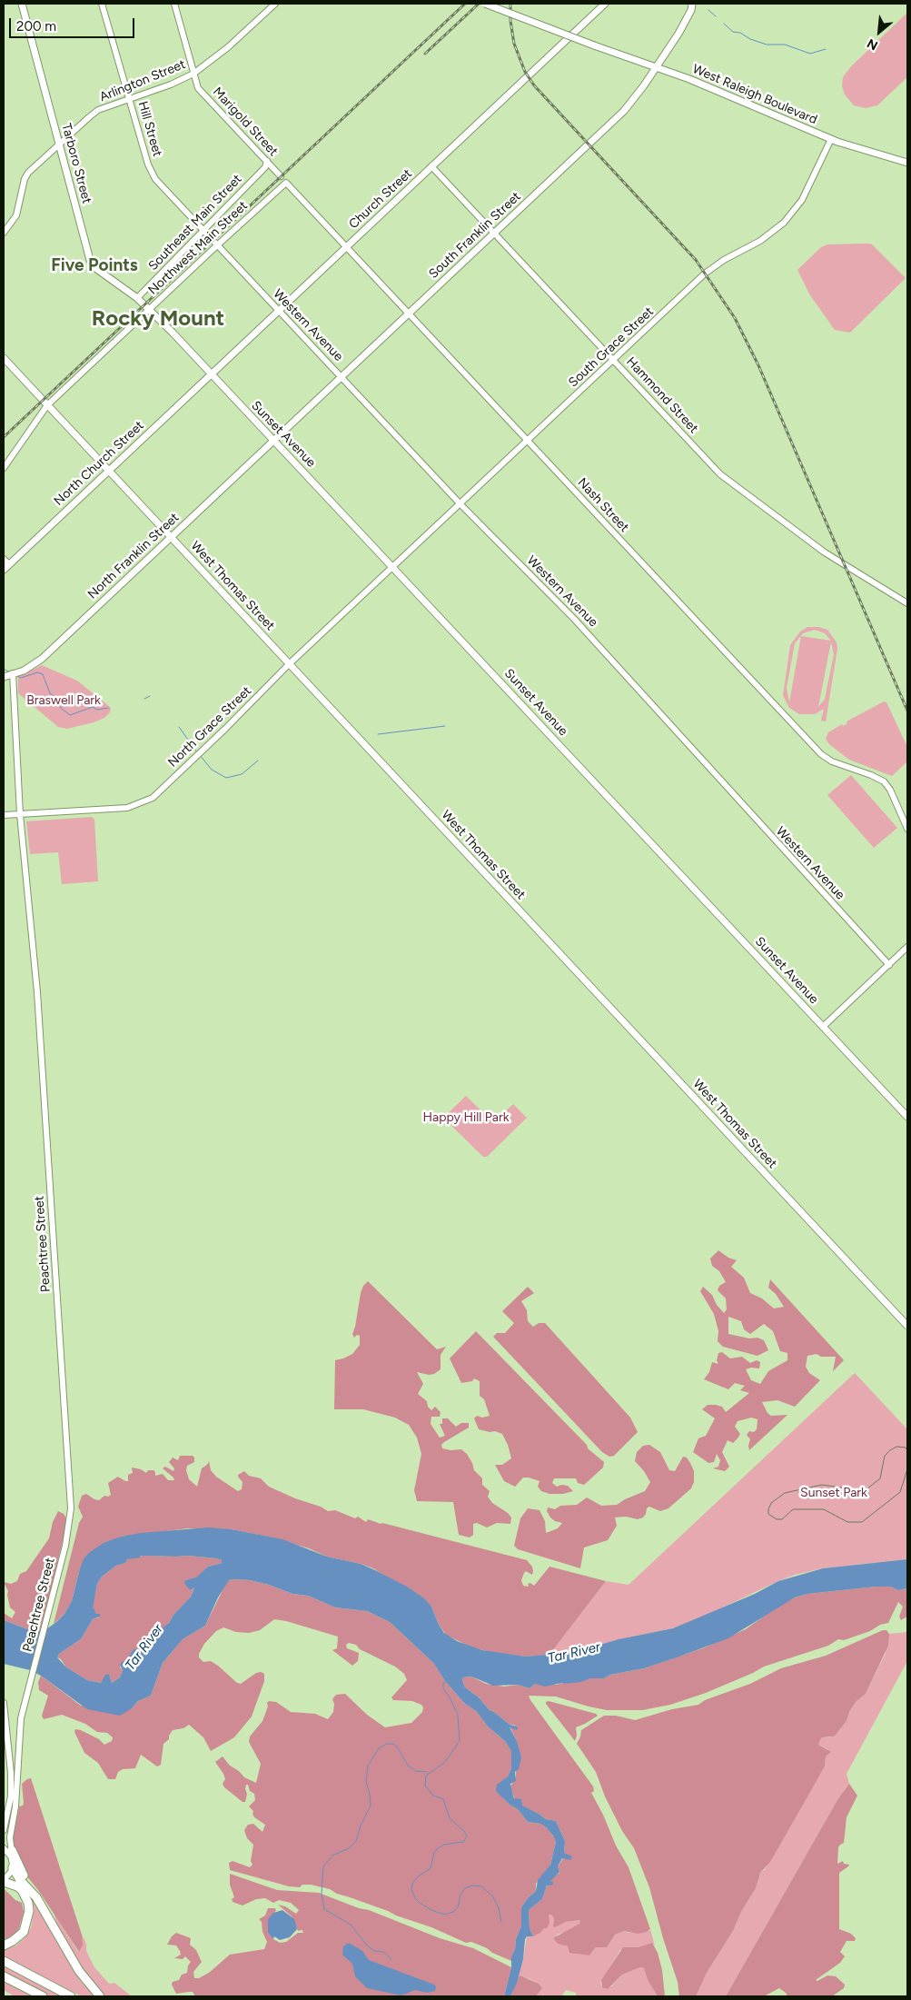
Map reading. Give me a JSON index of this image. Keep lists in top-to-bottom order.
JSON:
{
  "streets": {
    "main road": [
      "West Raleigh Boulevard",
      "Tarboro Street",
      "Church Street",
      "South Franklin Street",
      "Sunset Avenue",
      "North Church Street",
      "North Franklin Street",
      "West Thomas Street"
    ],
    "street": [
      "Arlington Street",
      "Marigold Street",
      "Hill Street",
      "Southeast Main Street",
      "Northwest Main Street",
      "Western Avenue",
      "South Grace Street",
      "Hammond Street",
      "Nash Street",
      "North Grace Street",
      "Peachtree Street"
    ]
  },
  "crossings": [
    ["Arlington Street", "Marigold Street"],
    ["Arlington Street", "Hill Street"],
    ["Arlington Street", "Tarboro Street"],
    ["West Raleigh Boulevard", "South Franklin Street"],
    ["West Raleigh Boulevard", "South Grace Street"],
    ["Marigold Street", "Southeast Main Street"],
    ["Hill Street", "Southeast Main Street"],
    ["Hill Street", "Northwest Main Street"],
    ["Hill Street", "Western Avenue"],
    ["Tarboro Street", "Southeast Main Street"],
    ["Tarboro Street", "Northwest Main Street"],
    ["Tarboro Street", "Sunset Avenue"],
    ["Church Street", "Western Avenue"],
    ["Church Street", "Hammond Street"],
    ["Church Street", "Sunset Avenue"],
    ["Church Street", "North Church Street"],
    ["Church Street", "Nash Street"],
    ["South Franklin Street", "Western Avenue"],
    ["South Franklin Street", "Hammond Street"],
    ["South Franklin Street", "Sunset Avenue"],
    ["South Franklin Street", "Nash Street"],
    ["South Franklin Street", "North Franklin Street"],
    ["Northwest Main Street", "Western Avenue"],
    ["Northwest Main Street", "Sunset Avenue"],
    ["Northwest Main Street", "Nash Street"],
    ["Northwest Main Street", "West Thomas Street"],
    ["Western Avenue", "South Grace Street"],
    ["South Grace Street", "Hammond Street"],
    ["South Grace Street", "Sunset Avenue"],
    ["South Grace Street", "Nash Street"],
    ["South Grace Street", "North Grace Street"],
    ["Sunset Avenue", "North Church Street"],
    ["Sunset Avenue", "North Franklin Street"],
    ["Sunset Avenue", "North Grace Street"],
    ["North Church Street", "West Thomas Street"],
    ["North Franklin Street", "West Thomas Street"],
    ["North Franklin Street", "Peachtree Street"],
    ["West Thomas Street", "North Grace Street"],
    ["North Grace Street", "Peachtree Street"]
  ],
  "districts": ["Five Points", "Rocky Mount"],
  "water": ["Tar River"],
  "parks": ["Braswell Park", "Happy Hill Park", "Sunset Park"],
  "scale_bar": "200 m",
  "north": "bottom left"
}
